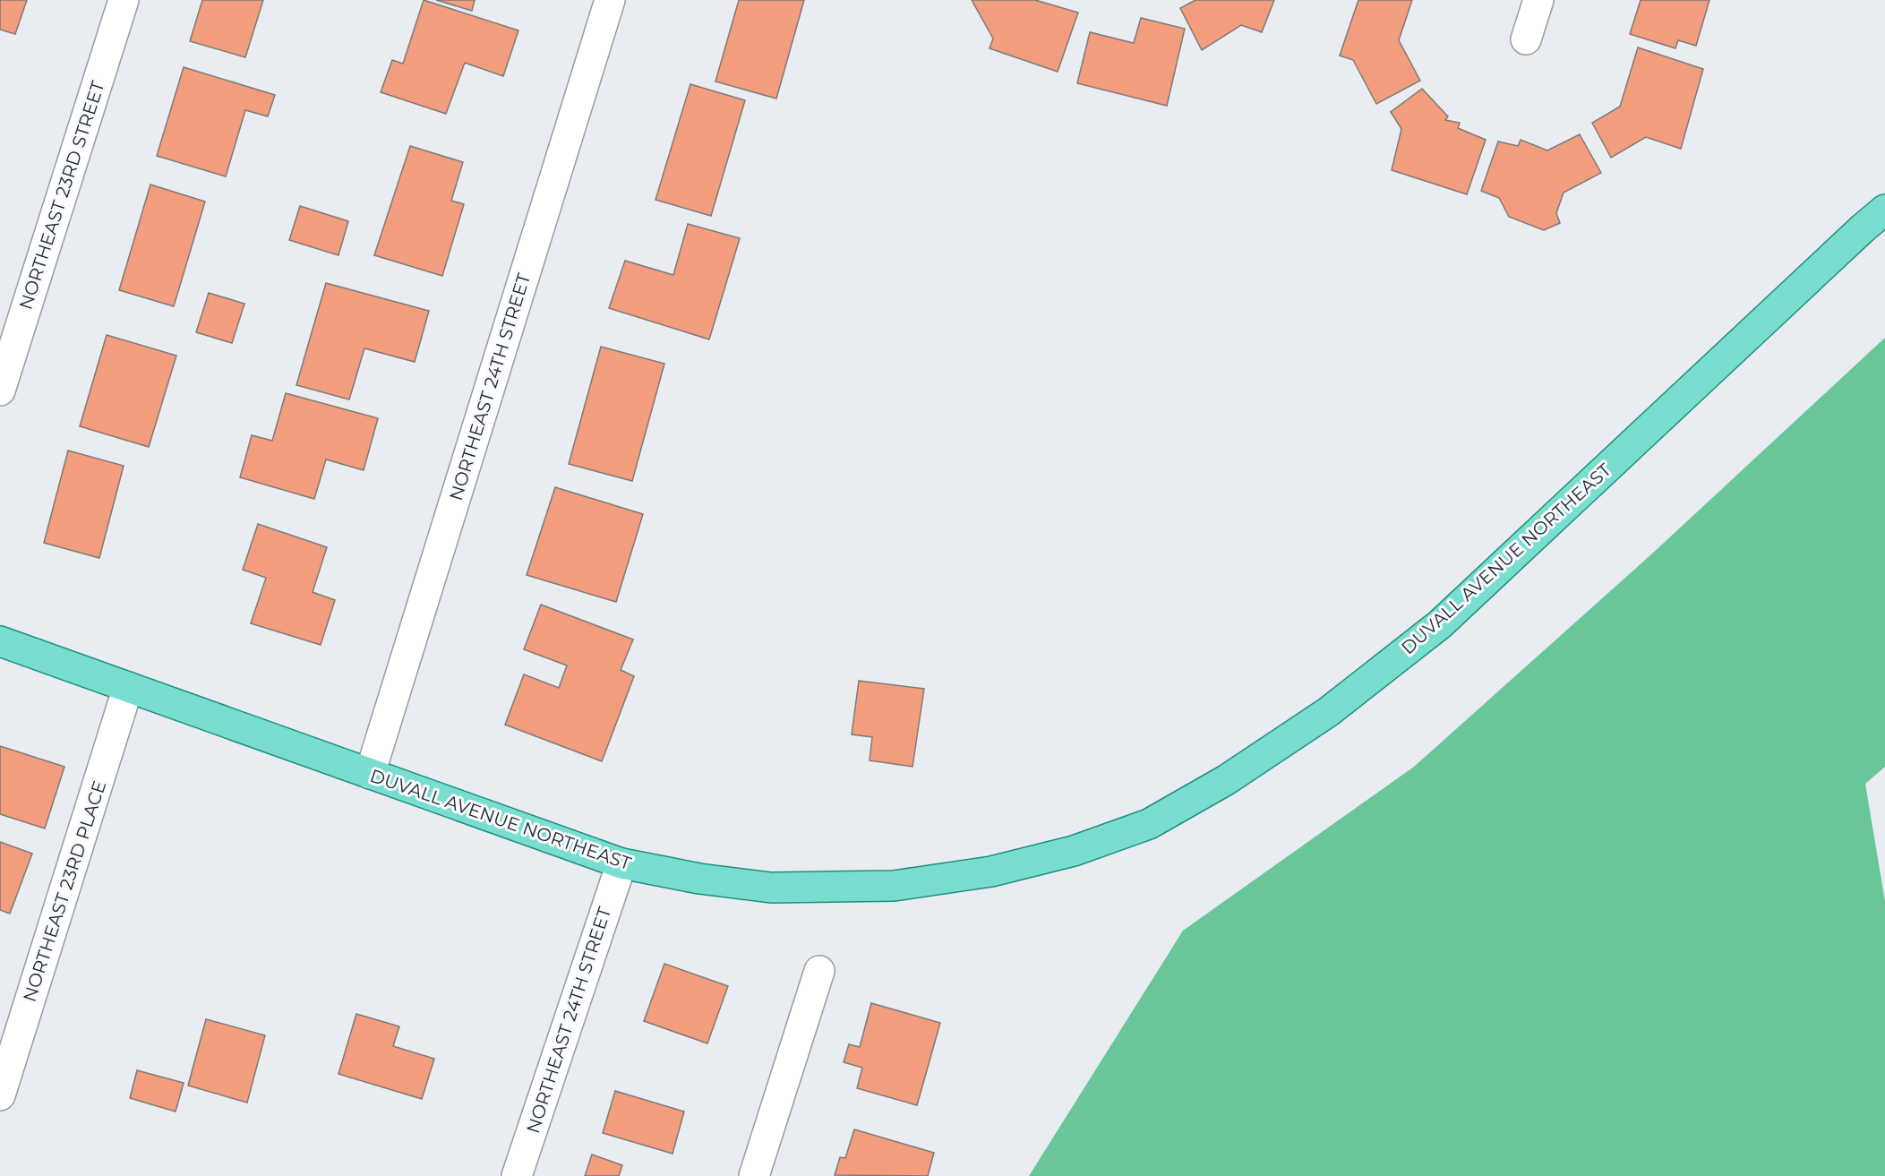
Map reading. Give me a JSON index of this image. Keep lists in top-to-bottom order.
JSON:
{
  "streets": {
    "main road": ["DUVALL AVENUE NORTHEAST"],
    "street": ["NORTHEAST 23RD STREET", "NORTHEAST 24TH STREET", "NORTHEAST 23RD PLACE"]
  },
  "crossings": [
    ["NORTHEAST 24TH STREET", "DUVALL AVENUE NORTHEAST"],
    ["DUVALL AVENUE NORTHEAST", "NORTHEAST 23RD PLACE"]
  ]
}
